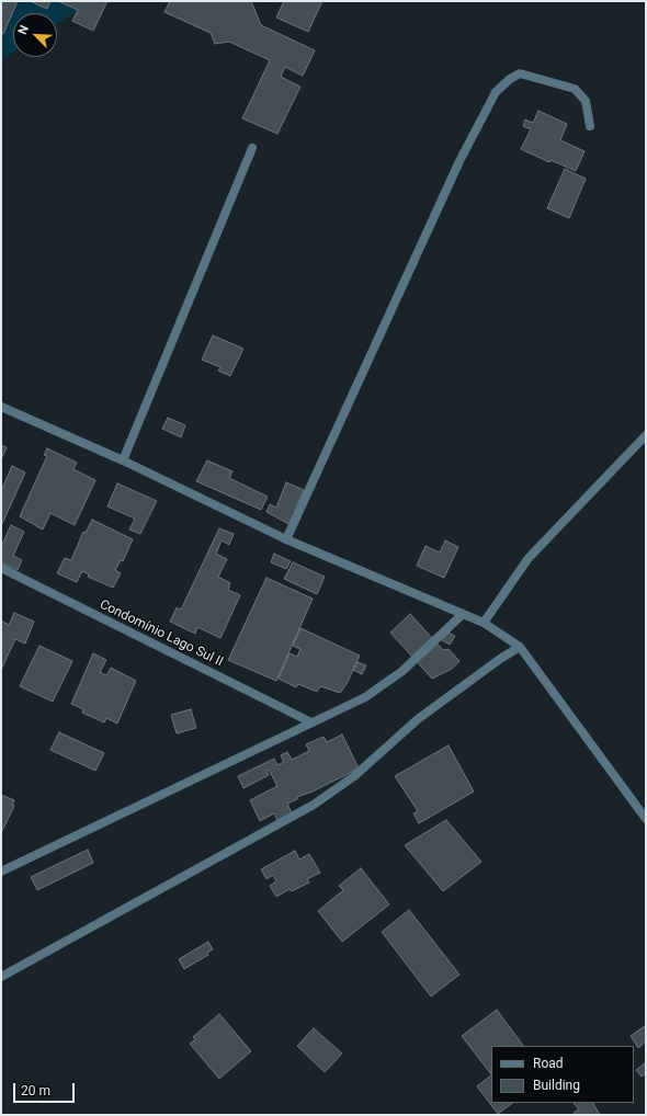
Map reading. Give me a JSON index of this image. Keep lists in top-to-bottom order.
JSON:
{
  "streets": {
    "street": ["Condomínio Lago Sul II"]
  },
  "legend": ["Road", "Building"],
  "scale_bar": "20 m",
  "north": "top left"
}
